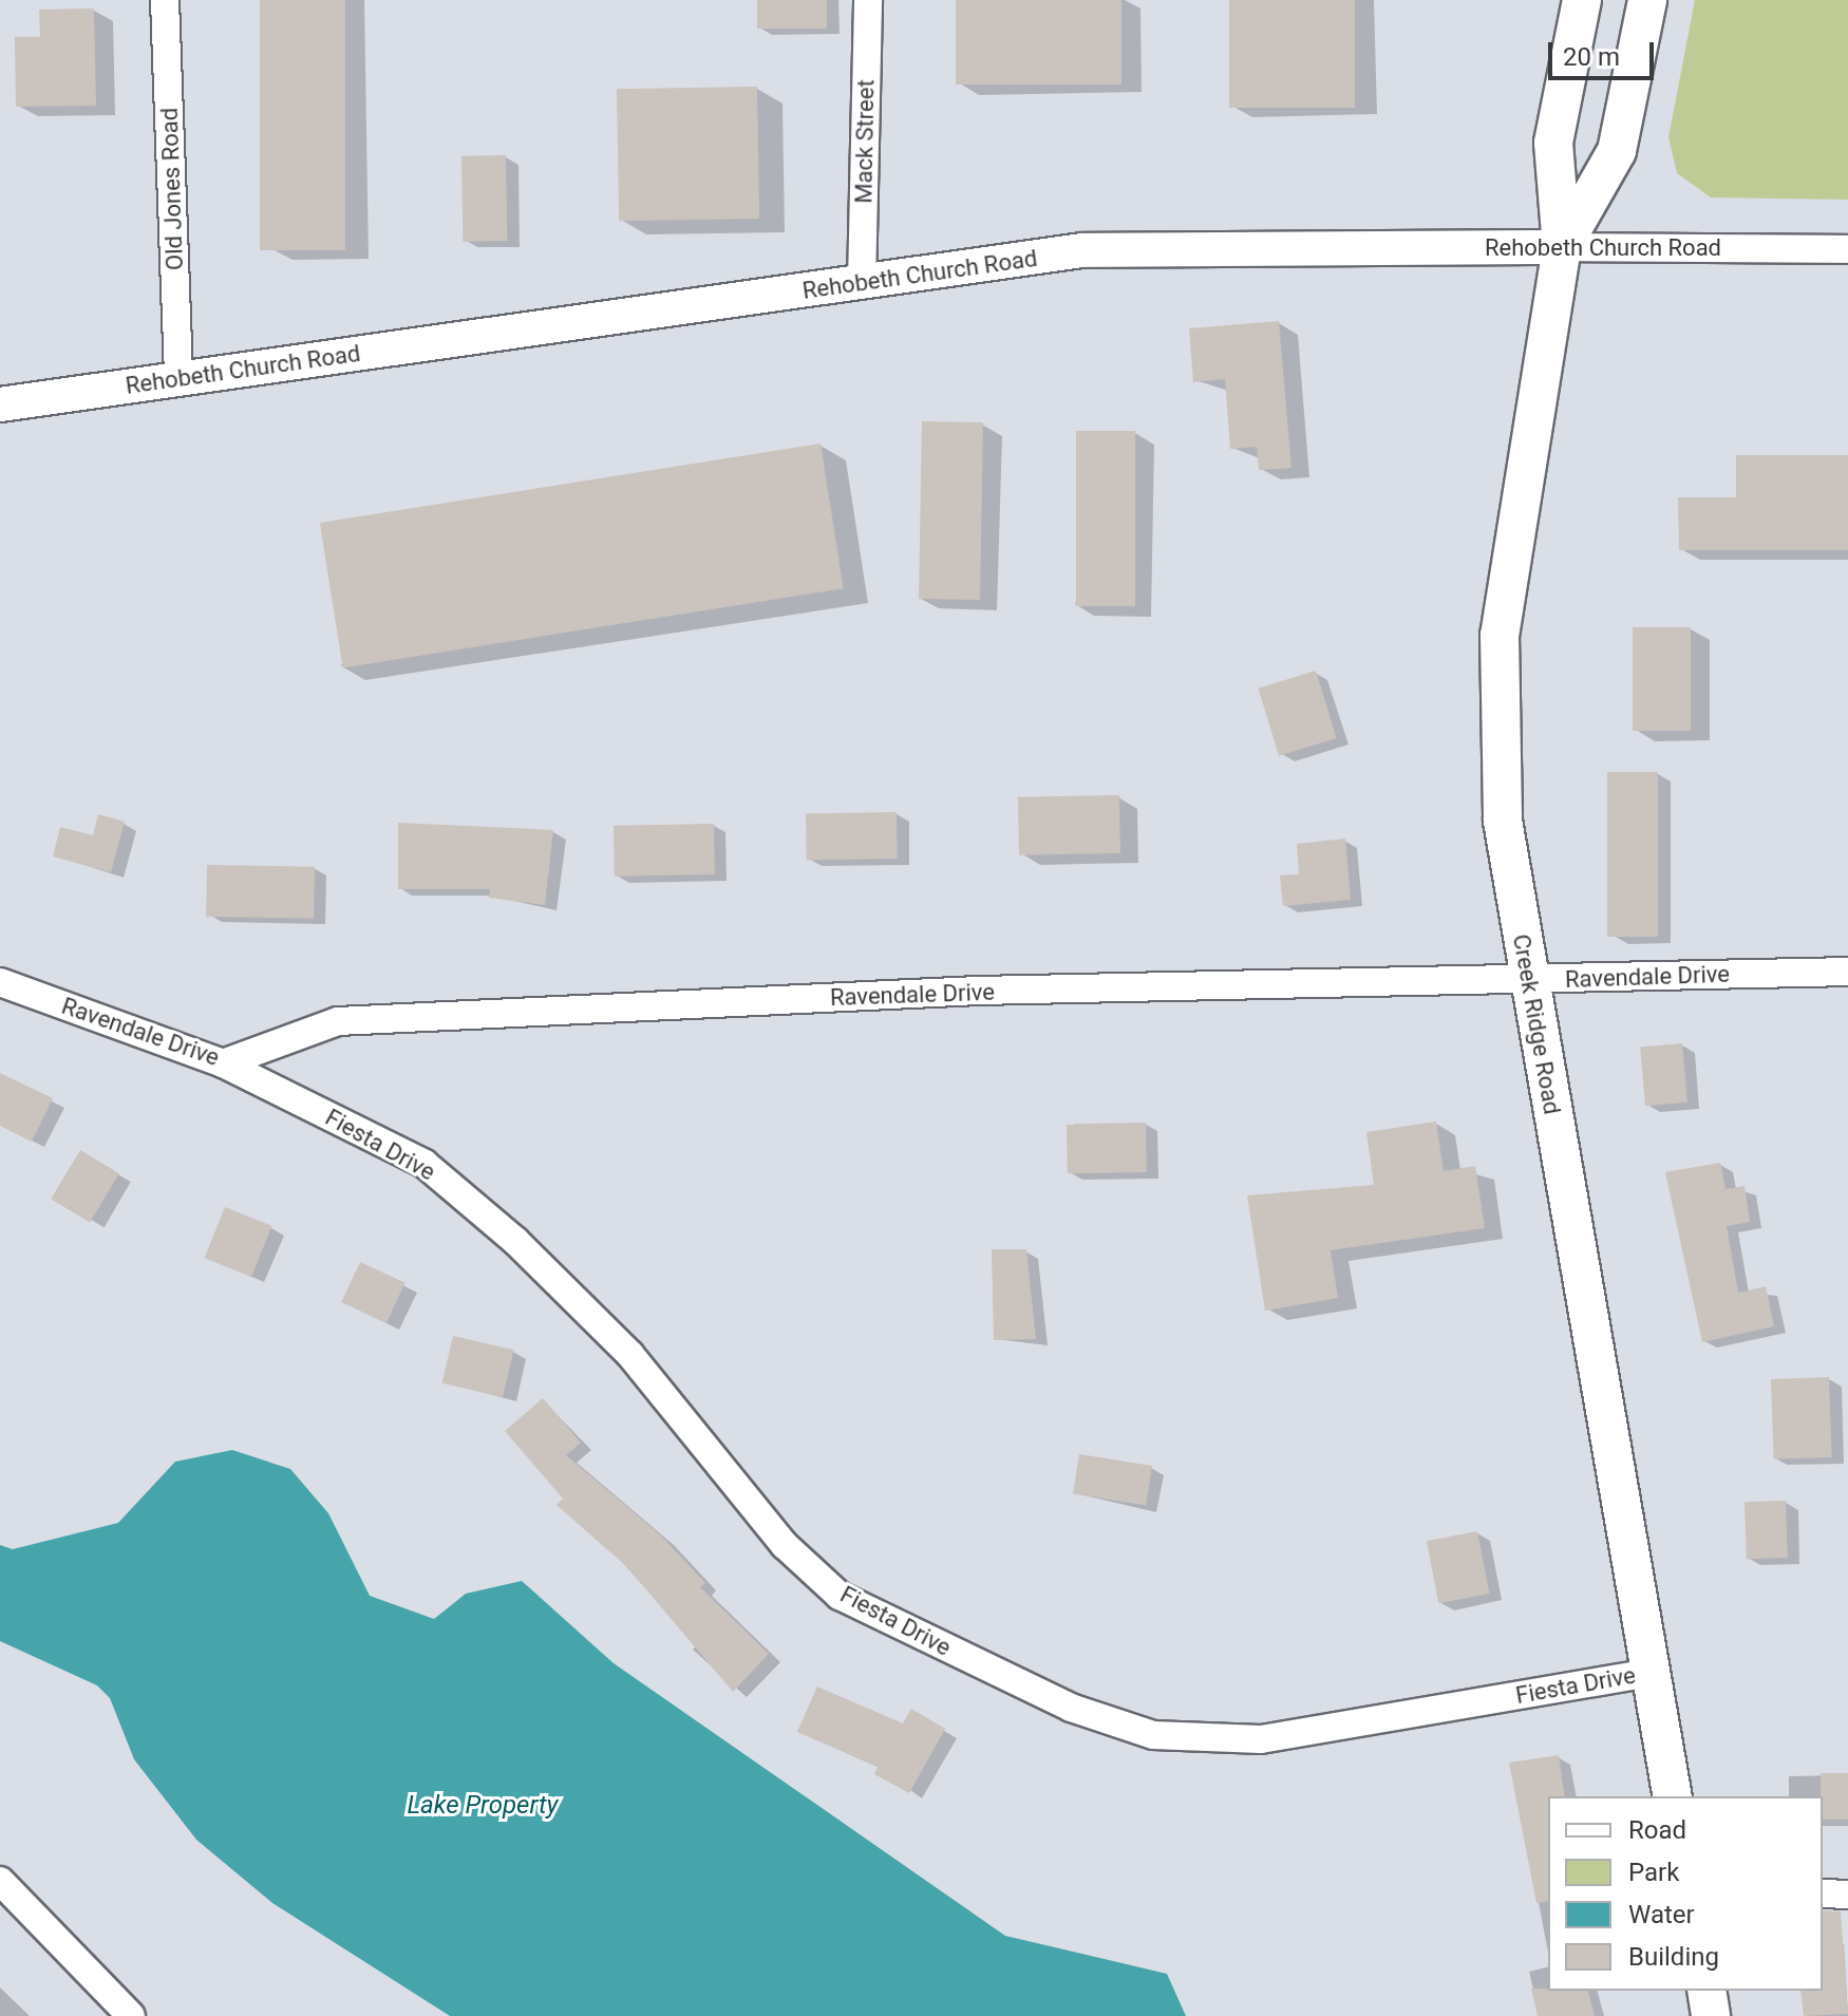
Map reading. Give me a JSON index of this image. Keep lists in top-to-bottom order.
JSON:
{
  "streets": {
    "main road": ["Creek Ridge Road"],
    "street": [
      "Mack Street",
      "Old Jones Road",
      "Rehobeth Church Road",
      "Ravendale Drive",
      "Fiesta Drive"
    ]
  },
  "crossings": [
    ["Mack Street", "Rehobeth Church Road"],
    ["Old Jones Road", "Rehobeth Church Road"],
    ["Rehobeth Church Road", "Creek Ridge Road"],
    ["Ravendale Drive", "Creek Ridge Road"],
    ["Ravendale Drive", "Fiesta Drive"],
    ["Creek Ridge Road", "Fiesta Drive"]
  ],
  "water": ["Lake Property"],
  "legend": [
    "Road",
    "Park",
    "Water",
    "Building"
  ],
  "scale_bar": "20 m"
}
